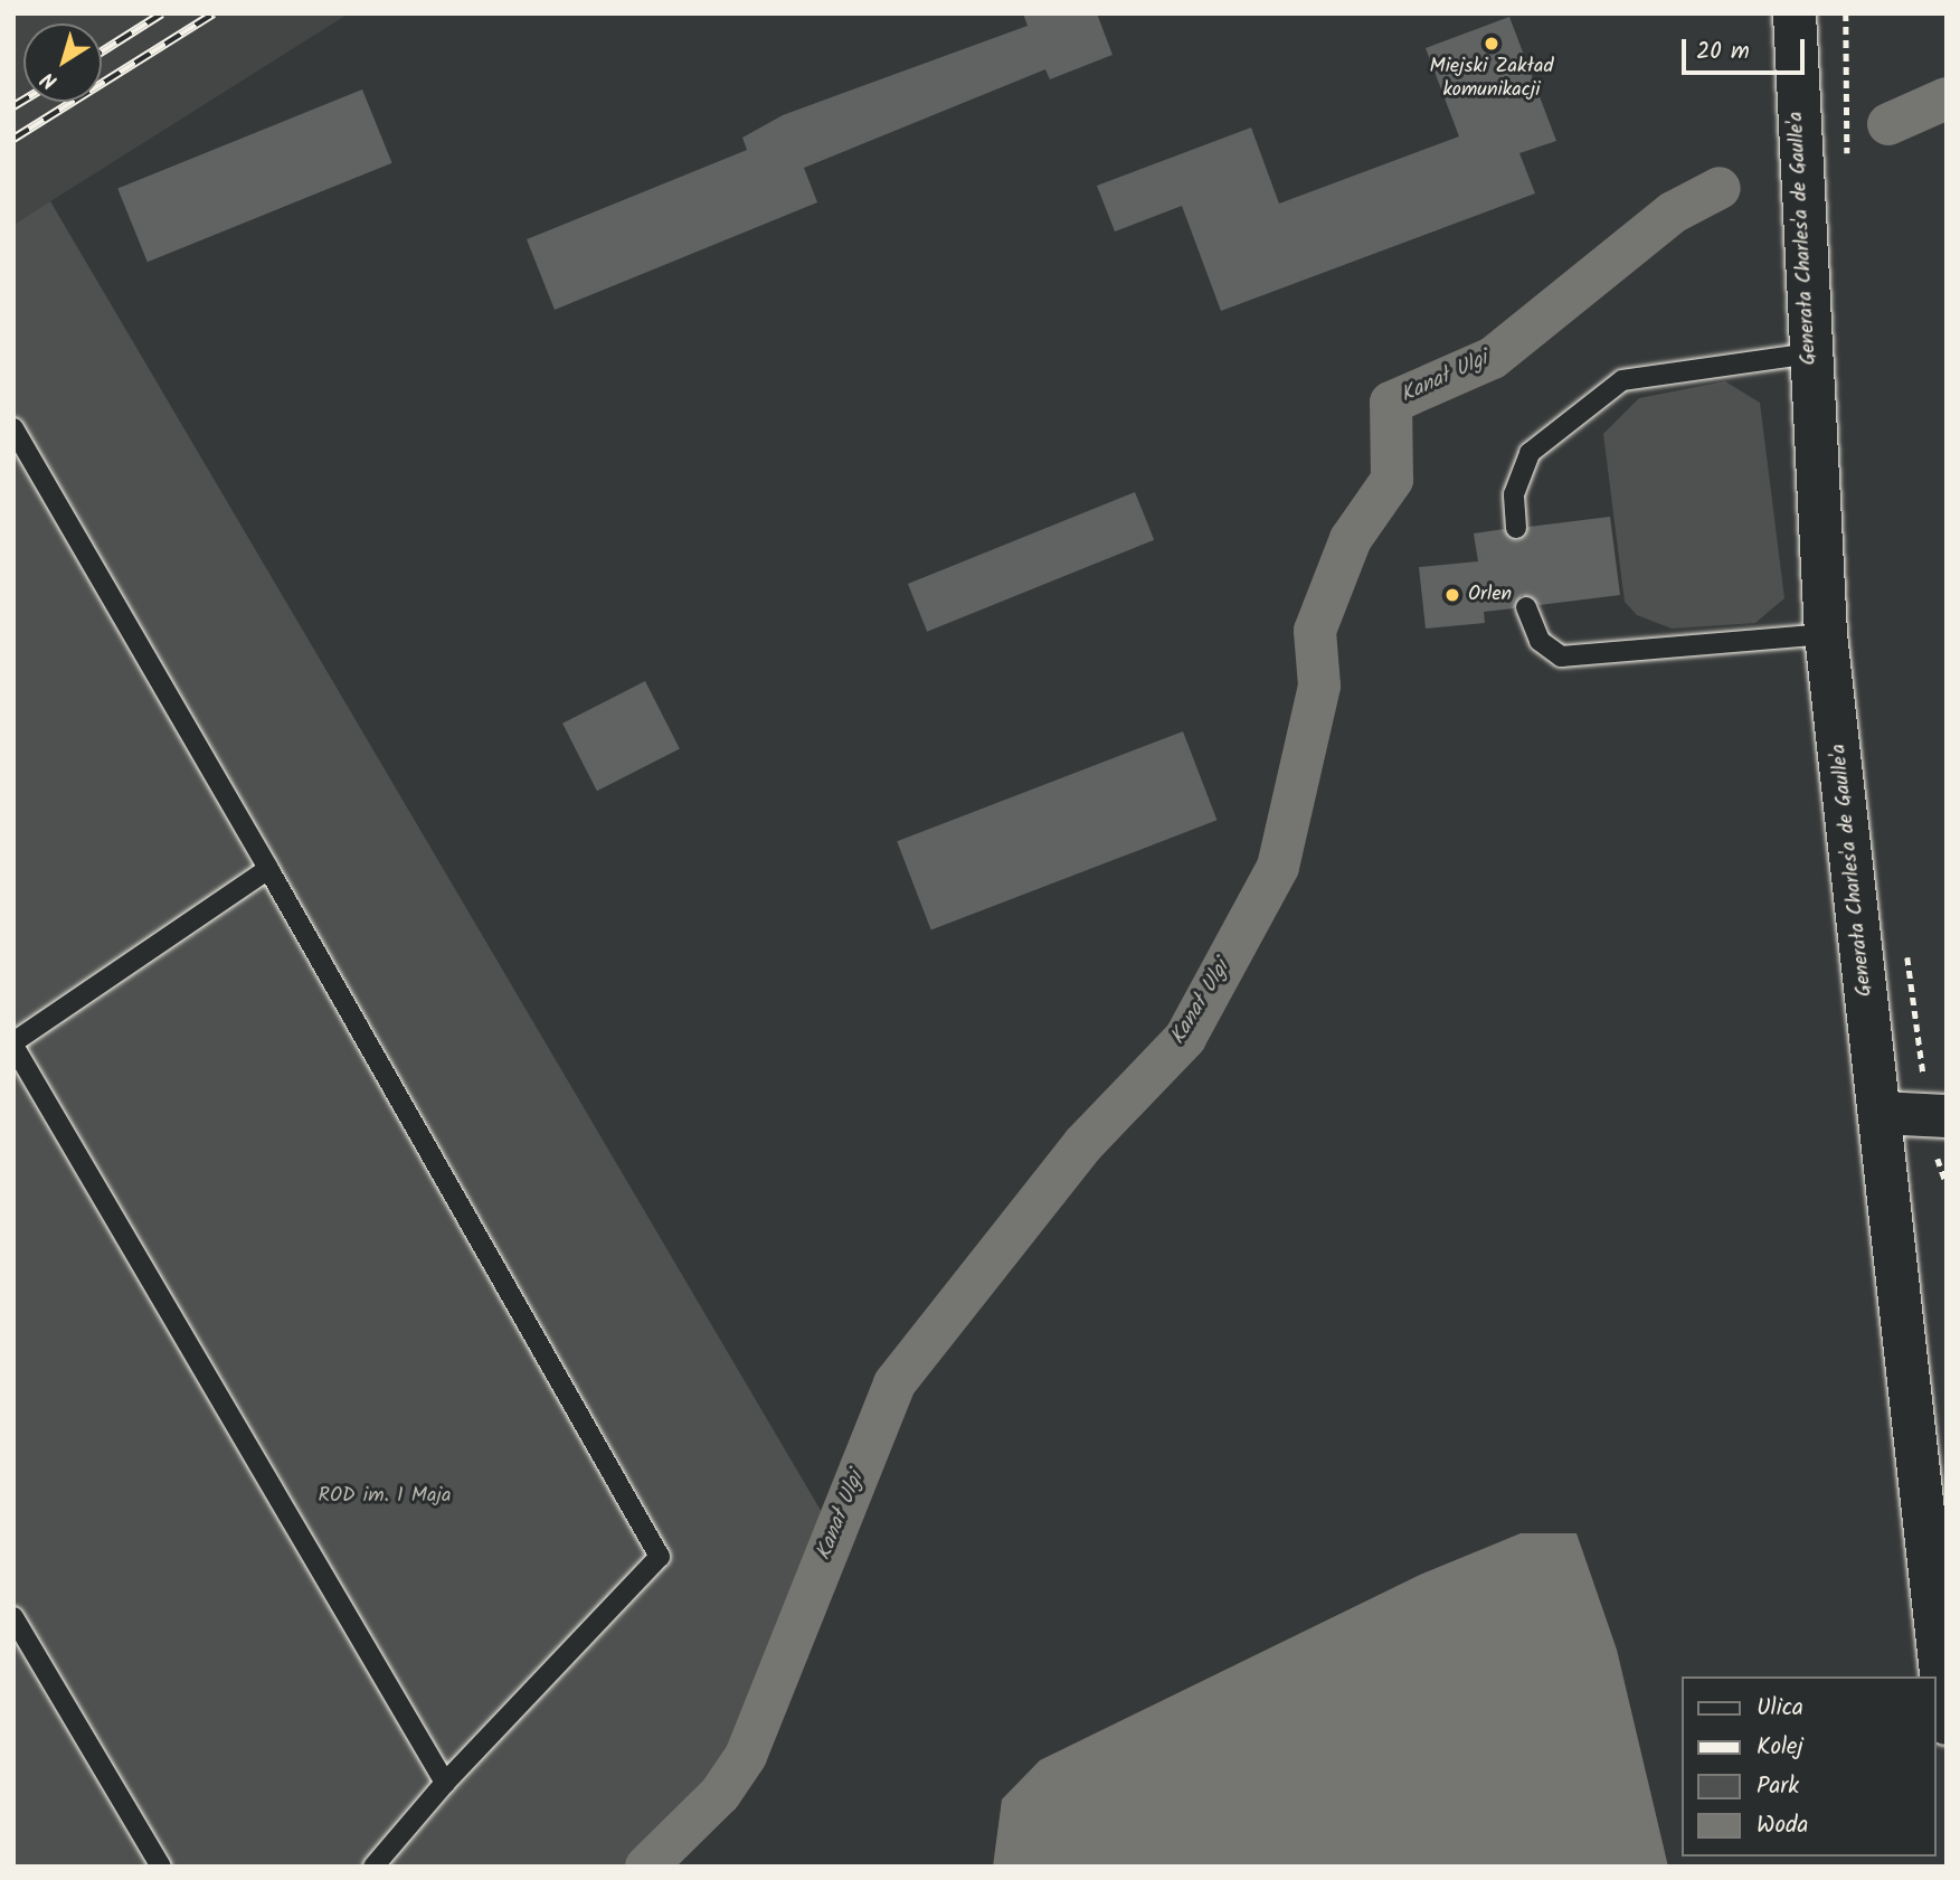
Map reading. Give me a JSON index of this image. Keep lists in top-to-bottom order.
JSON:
{
  "streets": {
    "main road": ["Generała Charles'a de Gaulle'a"]
  },
  "water": ["Kanał Ulgi"],
  "parks": ["ROD im. 1 Maja"],
  "places": ["Miejski Zakład komunikacji", "Orlen"],
  "legend": [
    "Ulica",
    "Kolej",
    "Park",
    "Woda"
  ],
  "scale_bar": "20 m",
  "north": "bottom left"
}
